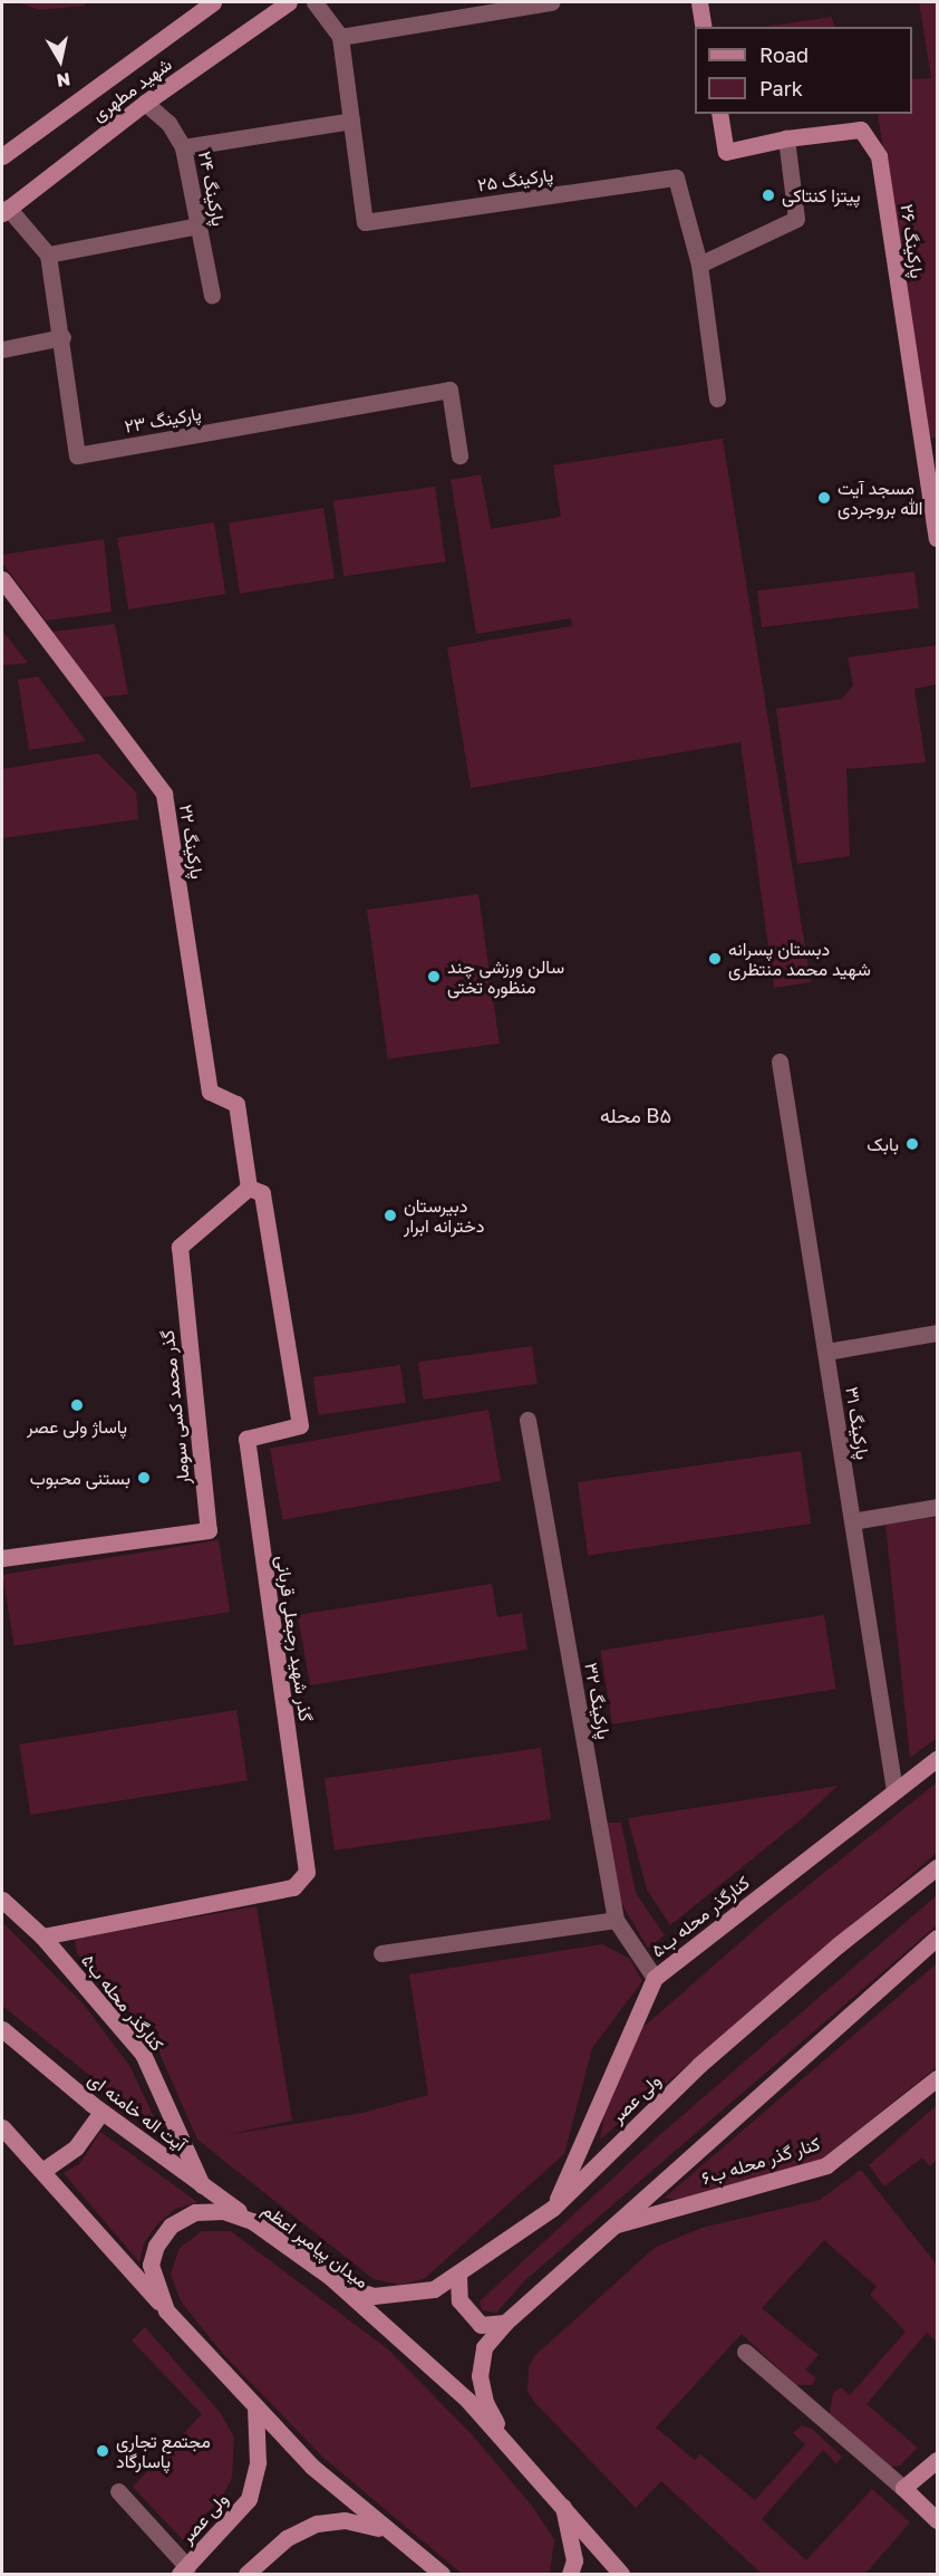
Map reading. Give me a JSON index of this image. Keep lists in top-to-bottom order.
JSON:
{
  "streets": {
    "street": [
      "شهید مطهری",
      "پارکینگ ۲۵",
      "پارکینگ ۲۴",
      "پارکینگ ۲۶",
      "پارکینگ ۲۳",
      "پارکینگ ۲۲",
      "گذر محمد کسی سومار",
      "پارکینگ ۳۱",
      "گذر شهید رجبعلی قربانی",
      "پارکینگ ۳۲",
      "کنارگذر محله ب۵",
      "ولی عصر",
      "آیت اله خامنه ای",
      "کنار گذر محله ب۶",
      "میدان پیامبر اعظم"
    ]
  },
  "crossings": [
    ["شهید مطهری", "پارکینگ ۲۴"],
    ["پارکینگ ۲۲", "گذر محمد کسی سومار"],
    ["پارکینگ ۲۲", "گذر شهید رجبعلی قربانی"],
    ["گذر محمد کسی سومار", "گذر شهید رجبعلی قربانی"],
    ["پارکینگ ۳۱", "کنارگذر محله ب۵"],
    ["گذر شهید رجبعلی قربانی", "کنارگذر محله ب۵"],
    ["پارکینگ ۳۲", "کنارگذر محله ب۵"],
    ["کنارگذر محله ب۵", "ولی عصر"],
    ["کنارگذر محله ب۵", "آیت اله خامنه ای"],
    ["ولی عصر", "میدان پیامبر اعظم"],
    ["آیت اله خامنه ای", "میدان پیامبر اعظم"]
  ],
  "districts": ["محله B۵"],
  "places": [
    "پیتزا کنتاکی",
    "مسجد آیت الله بروجردی",
    "دبستان پسرانه شهید محمد منتظری",
    "سالن ورزشی چند منظوره تختی",
    "بابک",
    "دبیرستان دخترانه ابرار",
    "پاساژ ولی عصر",
    "بستنی محبوب",
    "مجتمع تجاری پاسارگاد"
  ],
  "legend": ["Road", "Park"],
  "north": "bottom"
}
